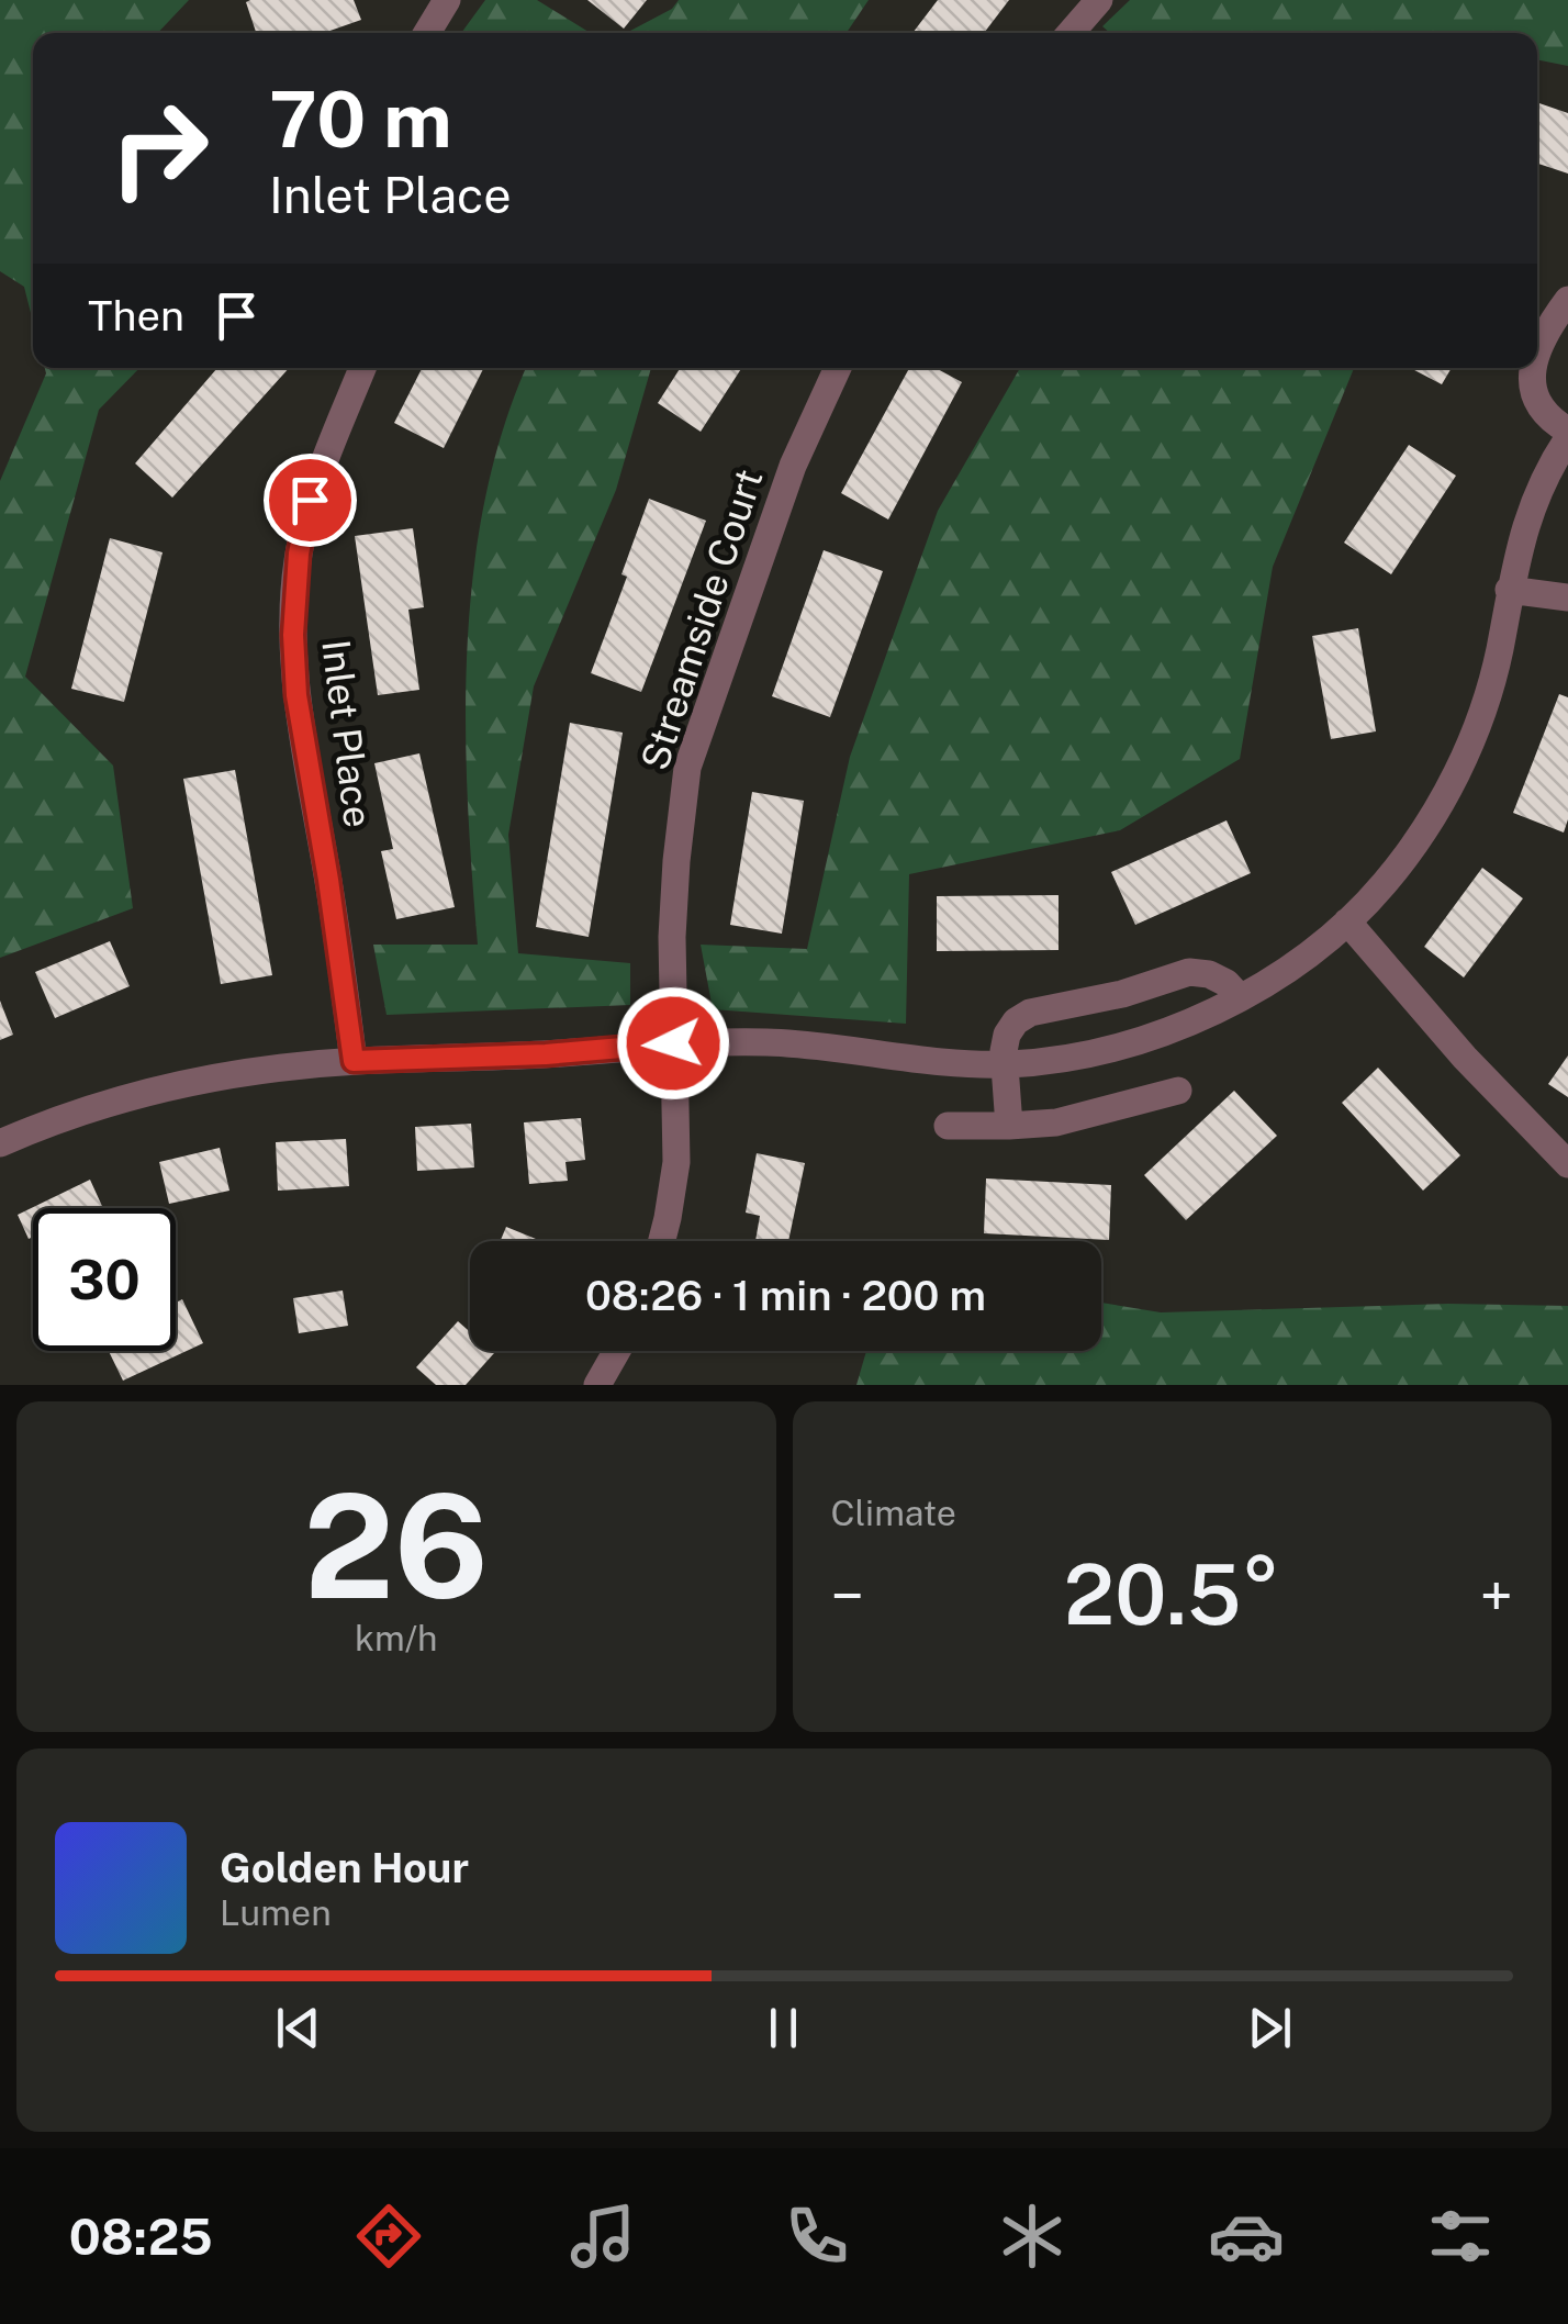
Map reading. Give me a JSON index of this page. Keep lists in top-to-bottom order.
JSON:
{
  "streets": {
    "street": ["Streamside Court", "Inlet Place"]
  },
  "page": {
    "turn": ["70 m", "Inlet Place"],
    "then": "Then",
    "limit": "30",
    "trip": "08:26 · 1 min · 200 m",
    "tile": [
      ["26", "km/h"],
      "Climate"
    ],
    "heat": ["−", "20.5°", "+"],
    "song": ["Golden Hour", "Lumen"],
    "tabs": "08:25"
  }
}
